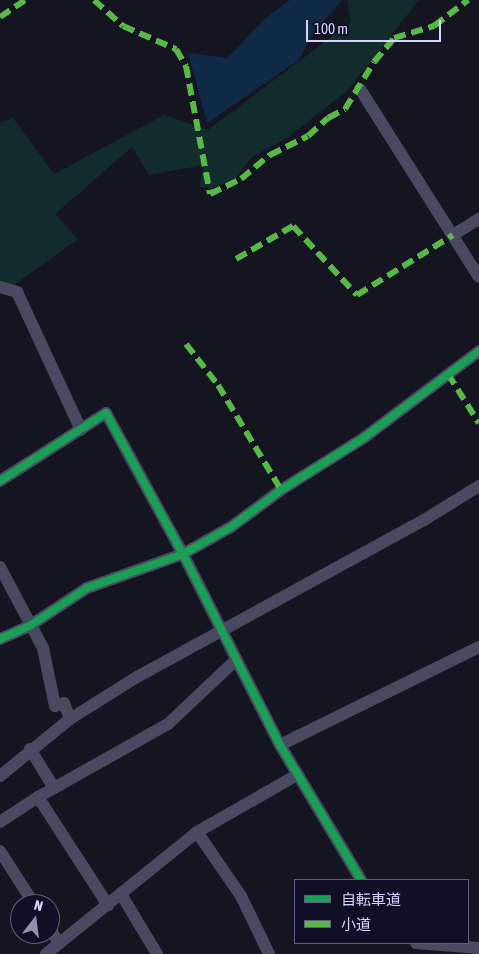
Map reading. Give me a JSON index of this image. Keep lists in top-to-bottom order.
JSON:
{
  "legend": ["自転車道", "小道"],
  "scale_bar": "100 m",
  "north": "top"
}
